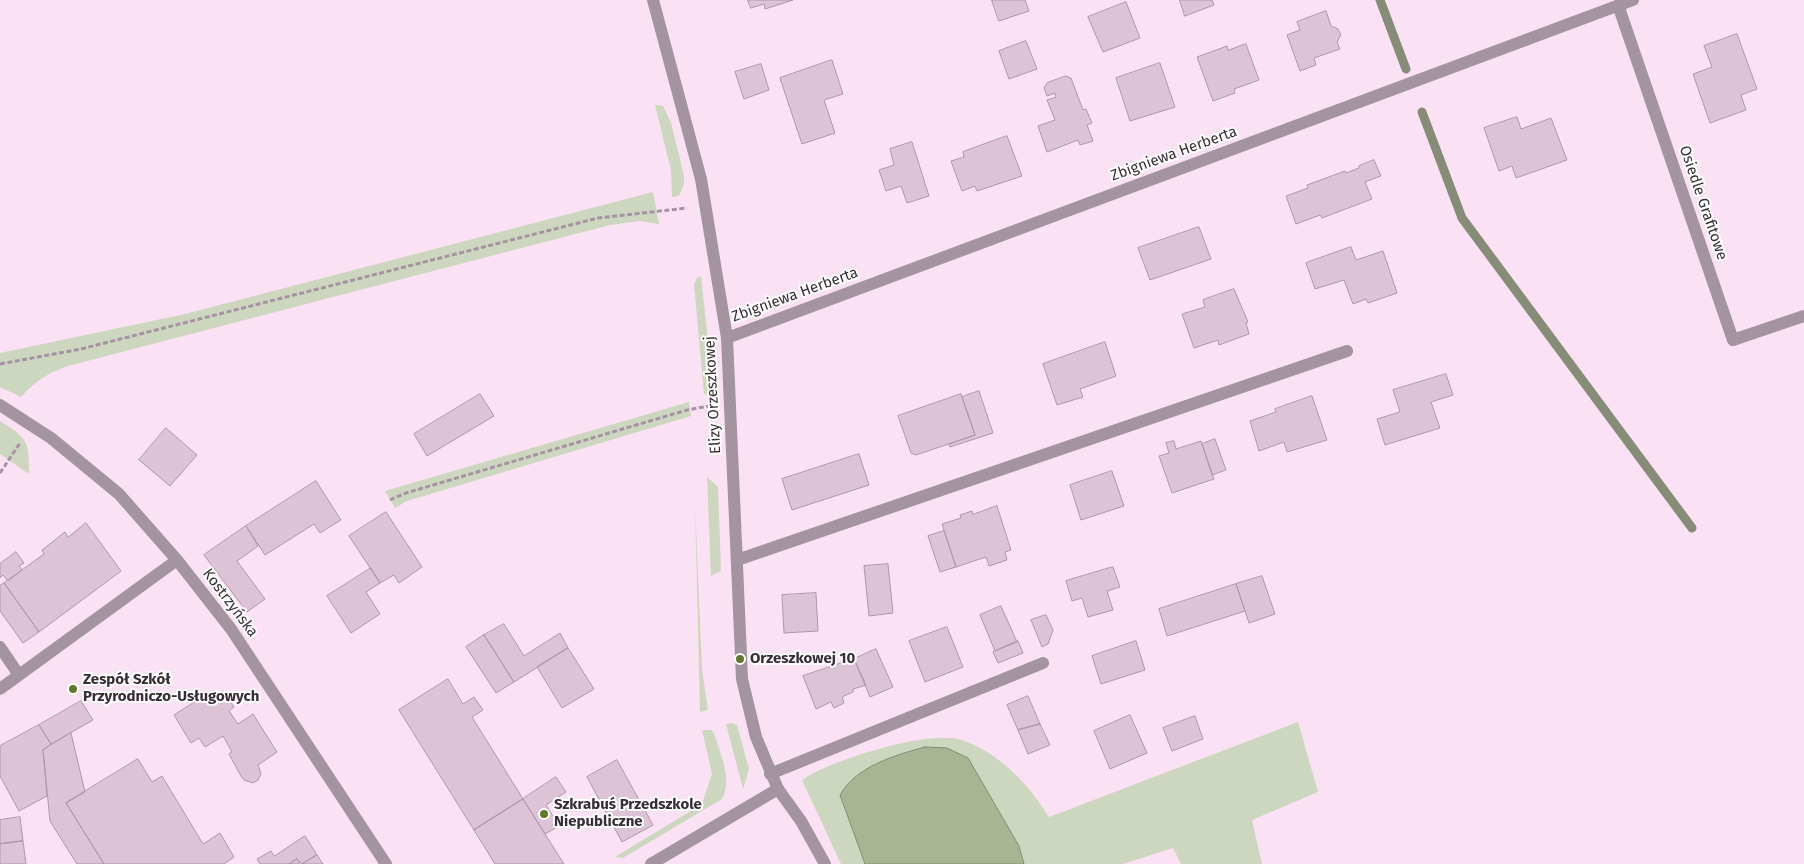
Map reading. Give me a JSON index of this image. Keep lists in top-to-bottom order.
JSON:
{
  "streets": {
    "street": [
      "Zbigniewa Herberta",
      "Osiedle Grafitowe",
      "Elizy Orzeszkowej",
      "Kostrzyńska"
    ]
  },
  "crossings": [
    ["Zbigniewa Herberta", "Osiedle Grafitowe"],
    ["Zbigniewa Herberta", "Elizy Orzeszkowej"]
  ],
  "places": ["Orzeszkowej 10", "Zespół Szkół Przyrodniczo-Usługowych", "Szkrabuś Przedszkole Niepubliczne"]
}
